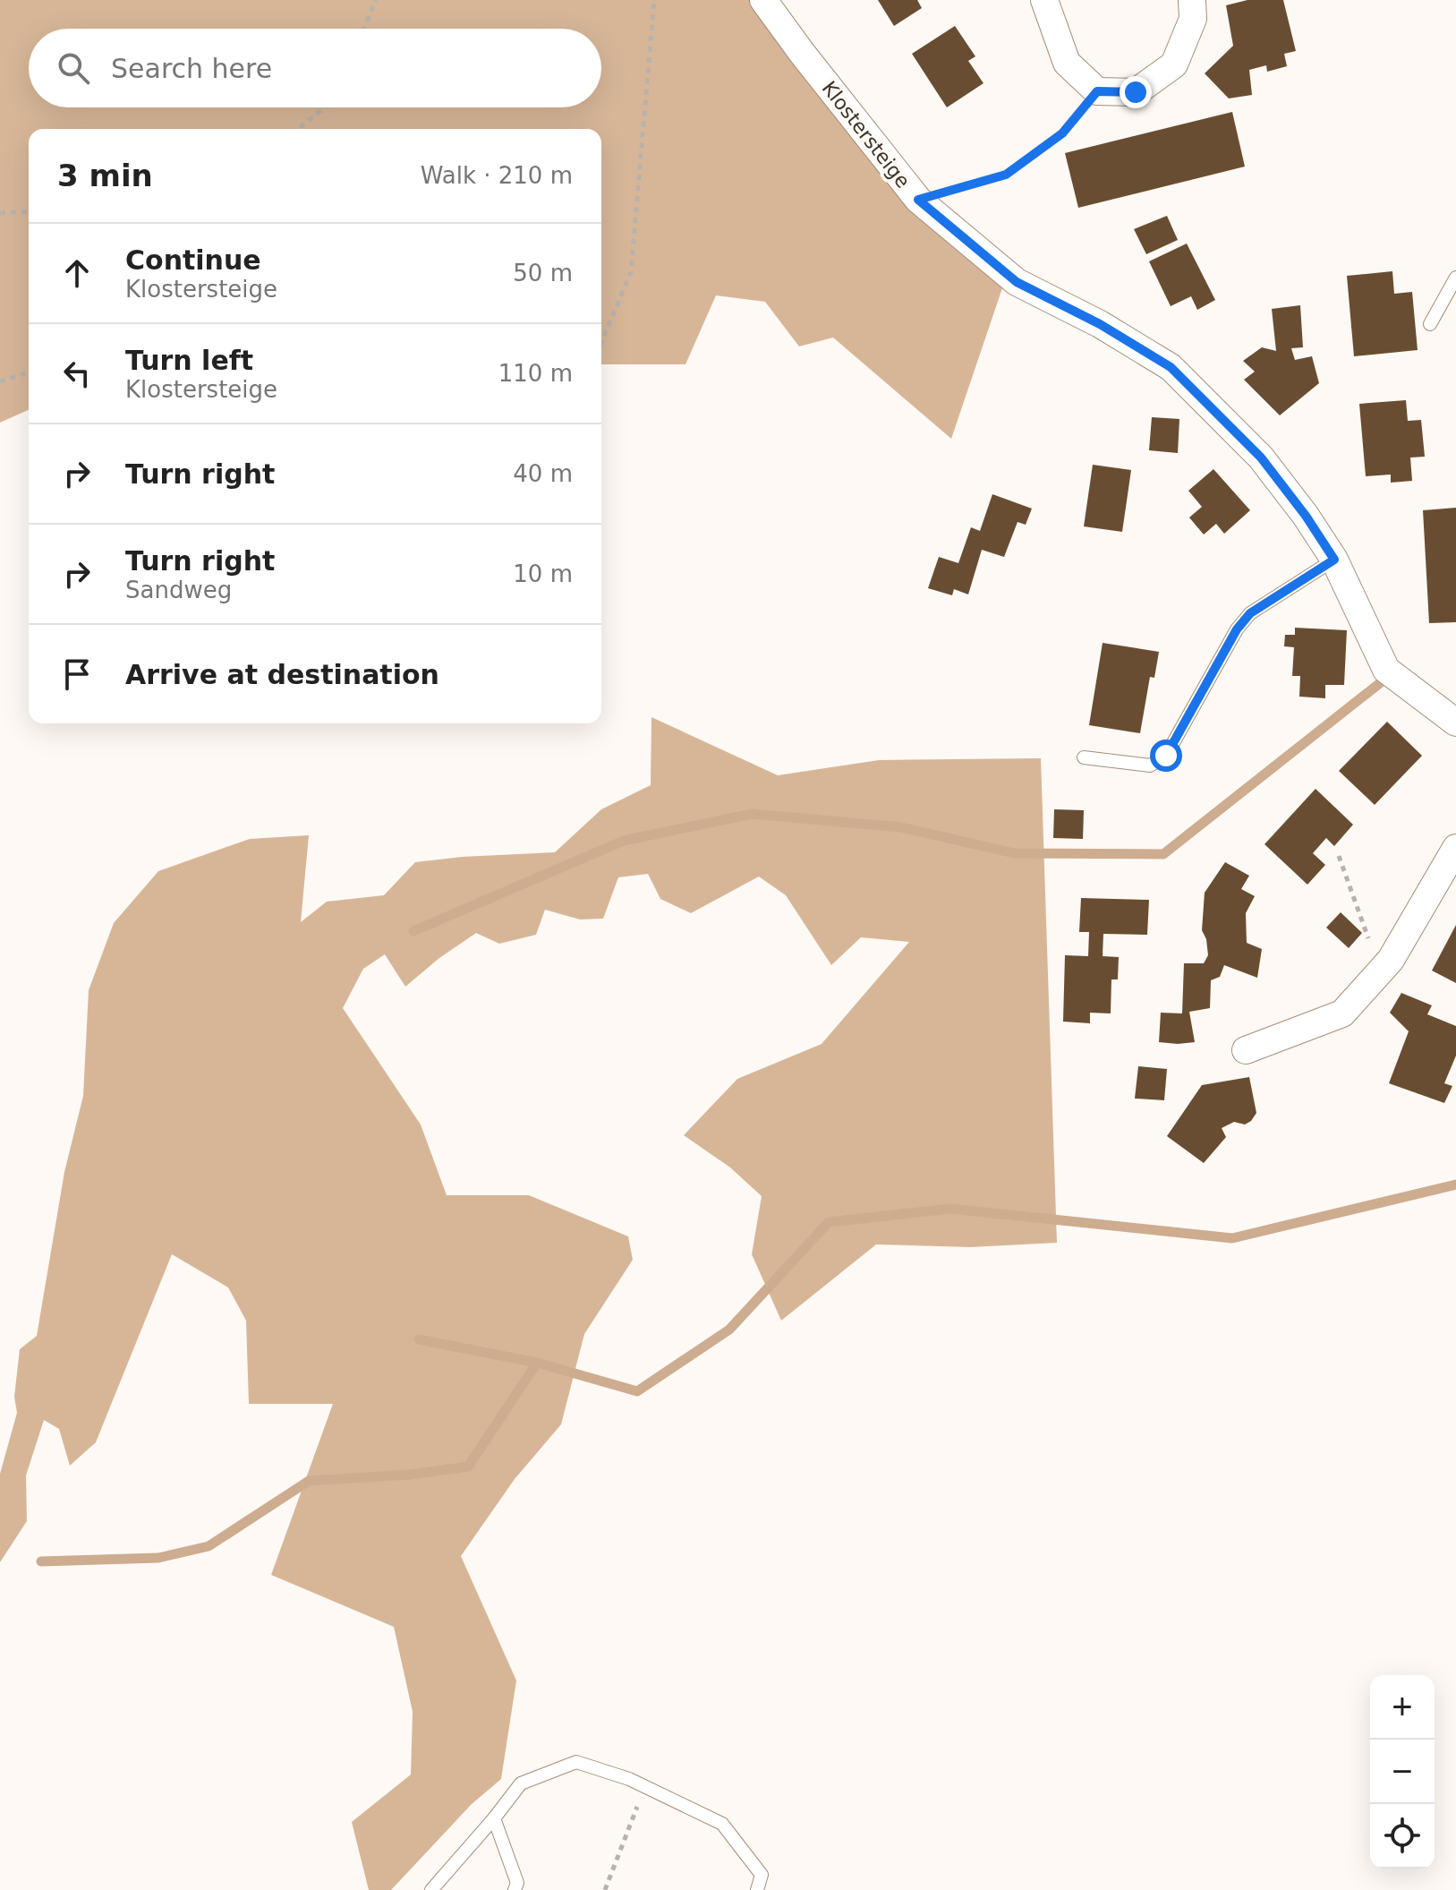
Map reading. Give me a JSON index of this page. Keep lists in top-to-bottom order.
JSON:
{
  "streets": {
    "street": ["Klostersteige"]
  },
  "page": {
    "search": "Search here",
    "heading": ["3 min", "Walk · 210 m"],
    "list": [
      ["Continue", "Klostersteige", "50 m"],
      ["Turn left", "Klostersteige", "110 m"],
      ["Turn right", "40 m"],
      ["Turn right", "Sandweg", "10 m"],
      "Arrive at destination"
    ],
    "map_buttons": ["+", "−"]
  }
}
